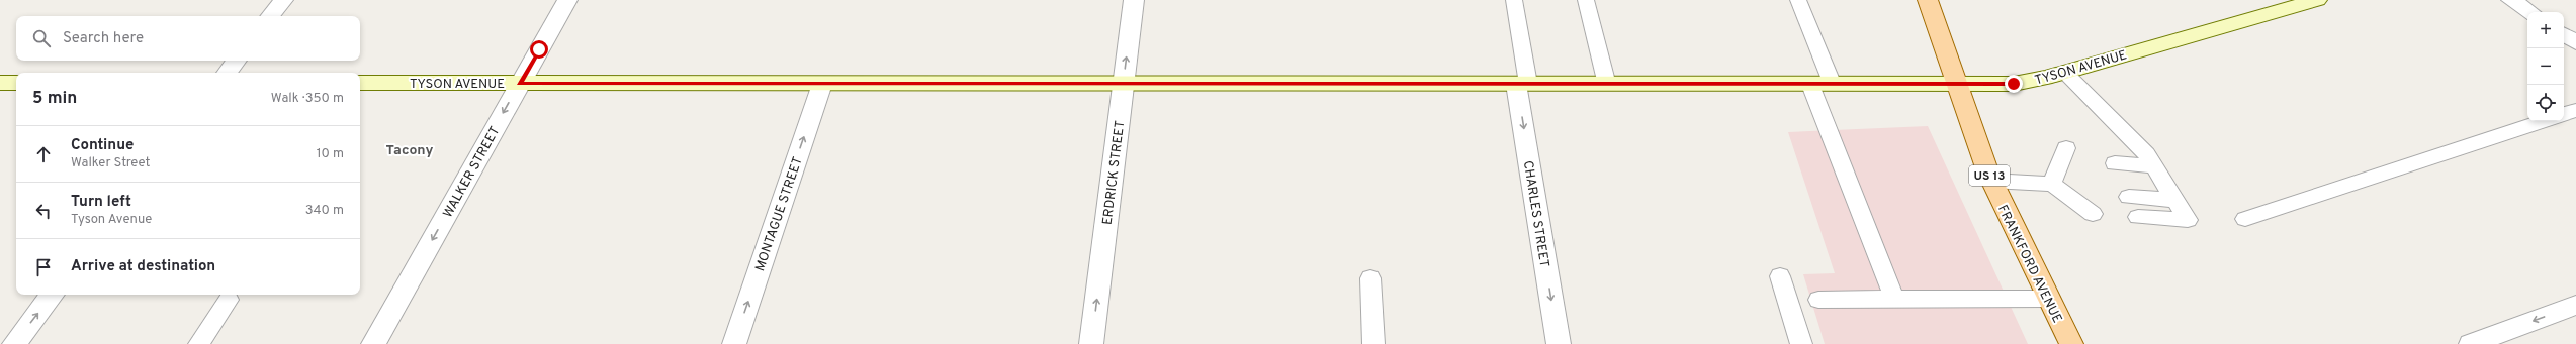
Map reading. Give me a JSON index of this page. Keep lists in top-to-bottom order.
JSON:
{
  "streets": {
    "main road": ["US 13", "FRANKFORD AVENUE"],
    "street": [
      "TYSON AVENUE",
      "WALKER STREET",
      "ERDRICK STREET",
      "MONTAGUE STREET",
      "CHARLES STREET"
    ]
  },
  "crossings": [
    ["TYSON AVENUE", "WALKER STREET"],
    ["TYSON AVENUE", "ERDRICK STREET"],
    ["TYSON AVENUE", "MONTAGUE STREET"],
    ["TYSON AVENUE", "CHARLES STREET"],
    ["TYSON AVENUE", "FRANKFORD AVENUE"]
  ],
  "one_way": [
    "WALKER STREET",
    "ERDRICK STREET",
    "MONTAGUE STREET",
    "CHARLES STREET"
  ],
  "districts": ["Tacony"],
  "page": {
    "map_buttons": ["+", "−"],
    "search": "Search here",
    "heading": ["5 min", "Walk · 350 m"],
    "list": [
      ["Continue", "Walker Street", "10 m"],
      ["Turn left", "Tyson Avenue", "340 m"],
      "Arrive at destination"
    ]
  }
}
